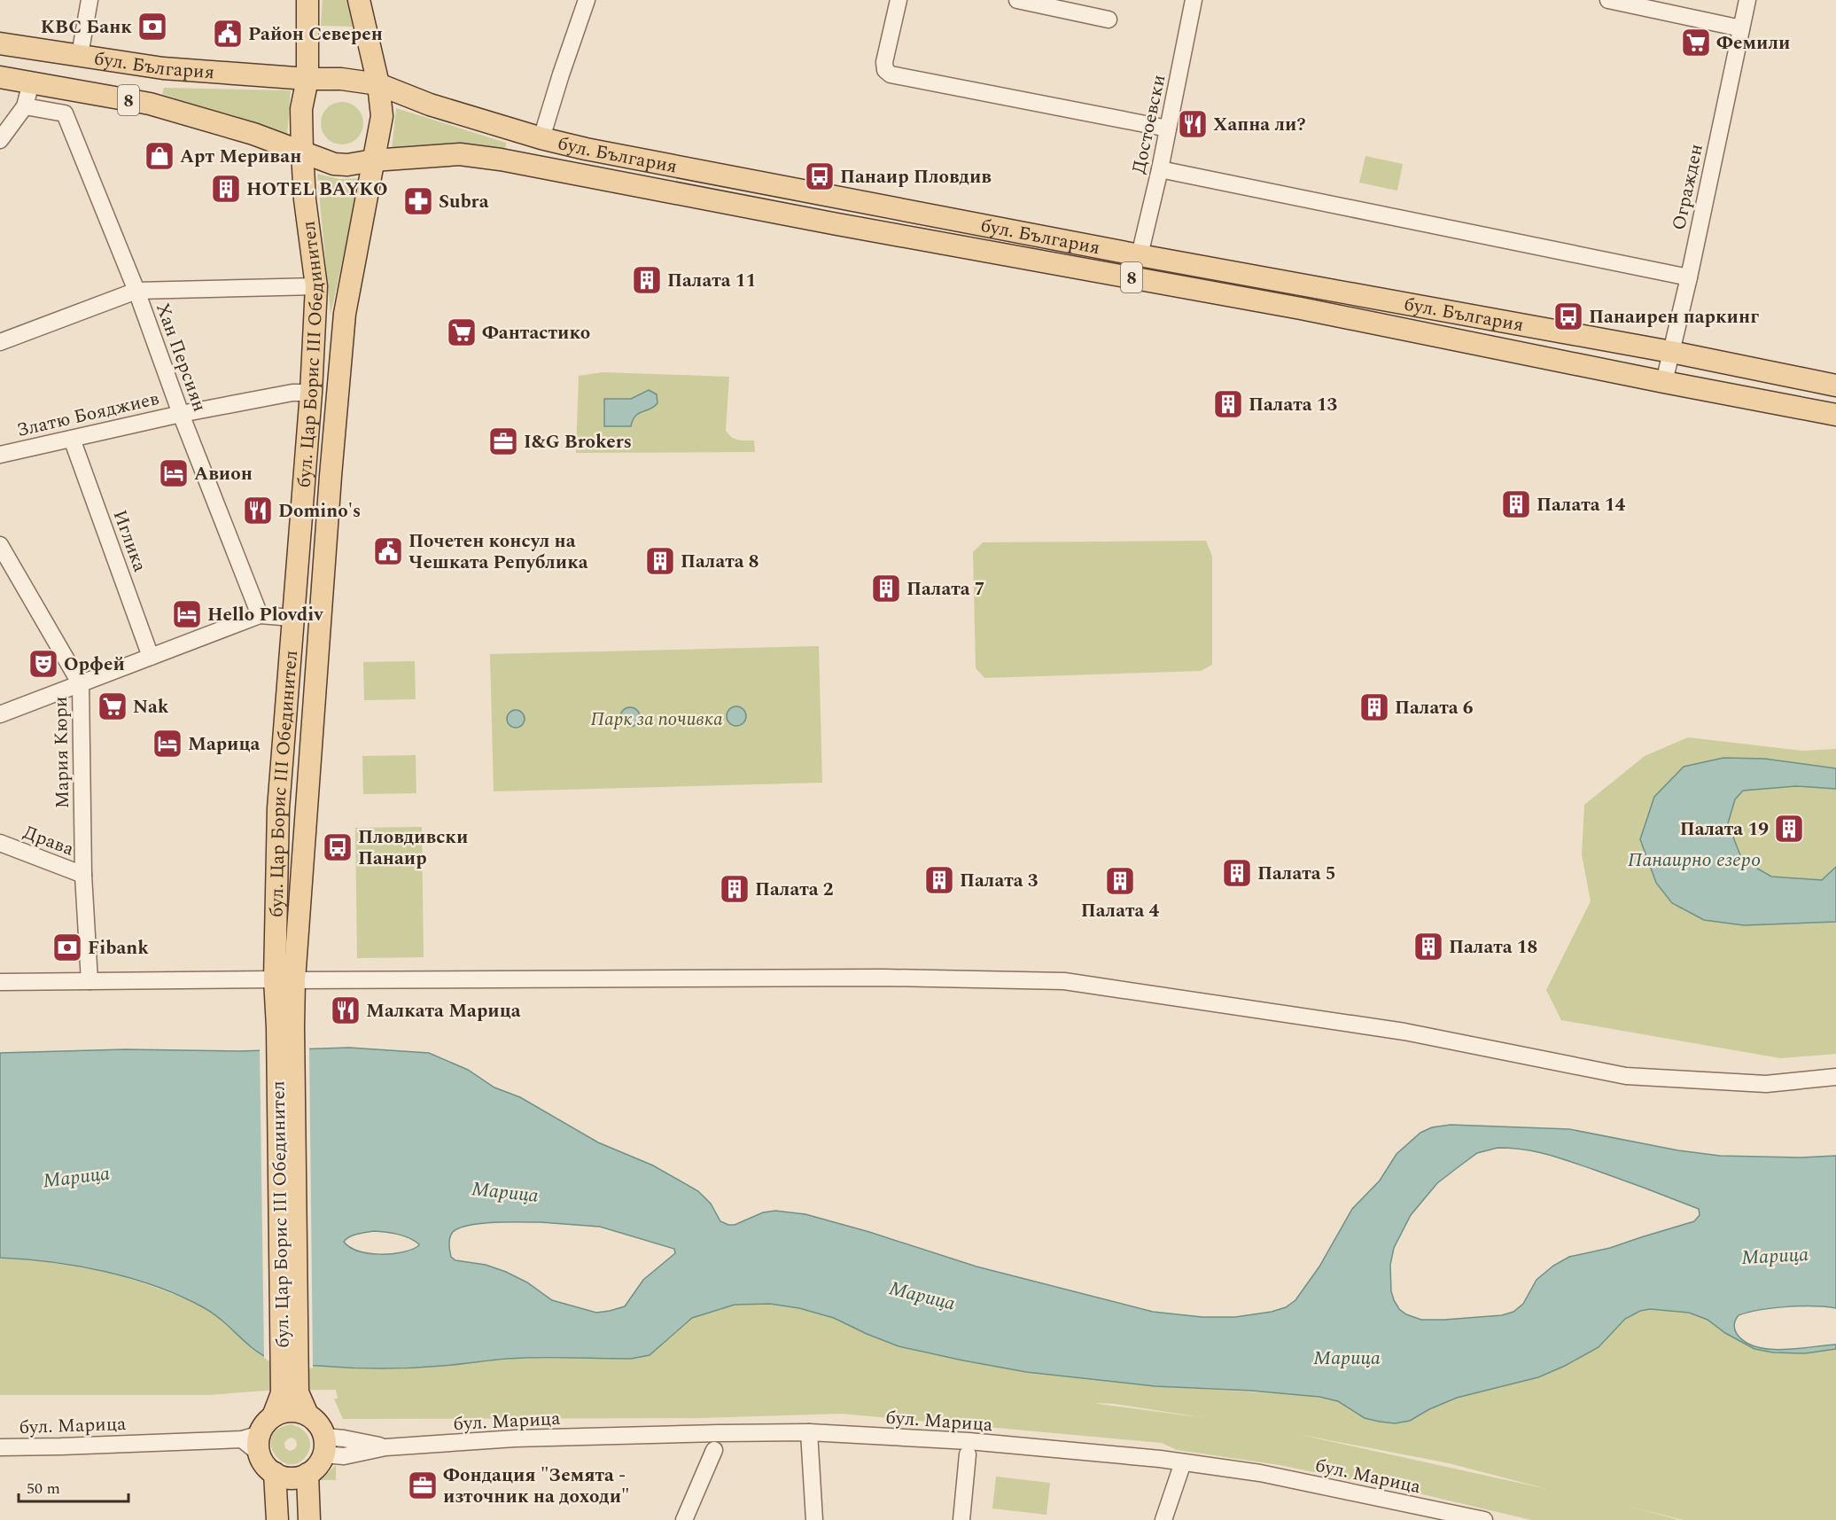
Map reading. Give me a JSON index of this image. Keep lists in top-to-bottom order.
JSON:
{
  "streets": {
    "main road": ["бул. България", "8", "бул. Цар Борис III Обединител"],
    "street": [
      "Достоевски",
      "Огражден",
      "Хан Персиян",
      "Златю Бояджиев",
      "Иглика",
      "Мария Кюри",
      "Драва",
      "бул. Марица"
    ]
  },
  "crossings": [
    ["бул. България", "8"],
    ["бул. България", "Достоевски"],
    ["бул. България", "Огражден"],
    ["бул. България", "бул. Цар Борис III Обединител"],
    ["8", "Огражден"],
    ["8", "бул. Цар Борис III Обединител"],
    ["бул. Цар Борис III Обединител", "Златю Бояджиев"],
    ["бул. Цар Борис III Обединител", "бул. Марица"],
    ["Хан Персиян", "Златю Бояджиев"],
    ["Златю Бояджиев", "Иглика"],
    ["Мария Кюри", "Драва"]
  ],
  "water": ["Панаирно езеро", "Марица"],
  "parks": ["Парк за почивка"],
  "places": {
    "bank": ["КВС Банк", "Fibank"],
    "public building": ["Район Северен", "Почетен консул на Чешката Република"],
    "supermarket": ["Фемили", "Фантастико", "Nak"],
    "restaurant": ["Хапна ли?", "Domino's", "Малката Марица"],
    "shop": ["Арт Мериван"],
    "bus stop": ["Панаир Пловдив", "Панаирен паркинг", "Пловдивски Панаир"],
    "building": [
      "HOTEL BAYKO",
      "Палата 11",
      "Палата 13",
      "Палата 14",
      "Палата 8",
      "Палата 7",
      "Палата 6",
      "Палата 19",
      "Палата 5",
      "Палата 3",
      "Палата 4",
      "Палата 2",
      "Палата 18"
    ],
    "pharmacy": ["Subra"],
    "office": ["I&G Brokers", "Фондация \"Земята - източник на доходи\""],
    "hotel": ["Авион", "Hello Plovdiv", "Марица"],
    "theatre": ["Орфей"]
  },
  "scale_bar": "50 m"
}
